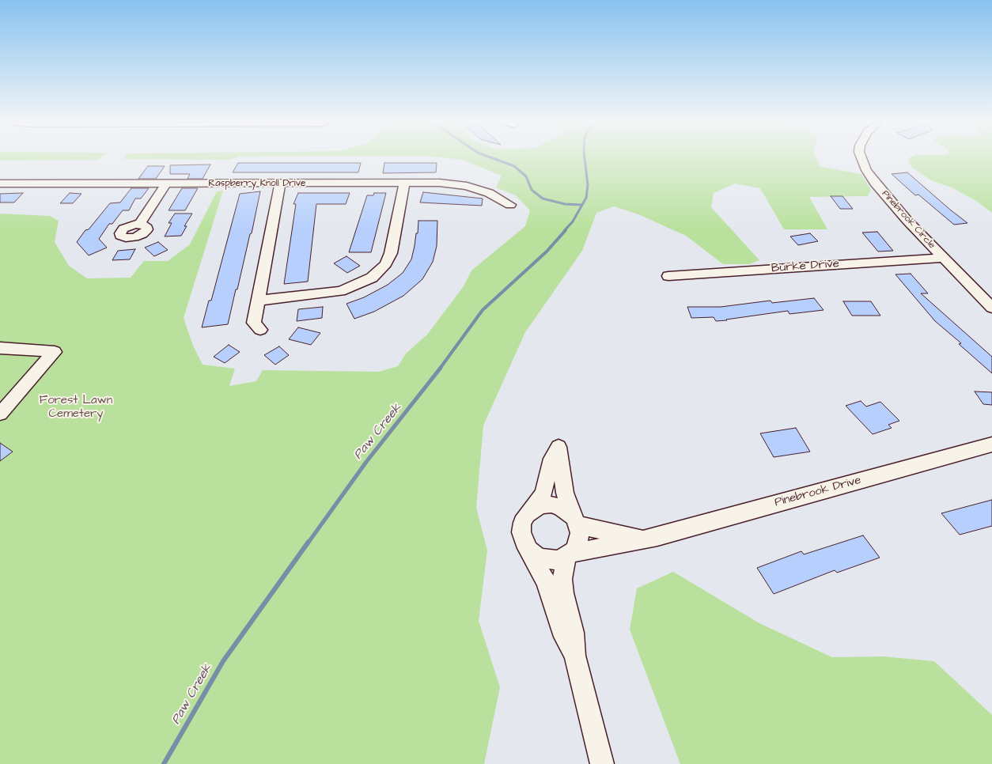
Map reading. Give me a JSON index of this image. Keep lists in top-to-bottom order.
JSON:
{
  "streets": {
    "street": [
      "Raspberry Knoll Drive",
      "Pinebrook Circle",
      "Burke Drive",
      "Pinebrook Drive"
    ]
  },
  "crossings": [
    ["Pinebrook Circle", "Burke Drive"]
  ],
  "water": ["Paw Creek"],
  "parks": ["Forest Lawn Cemetery"]
}
